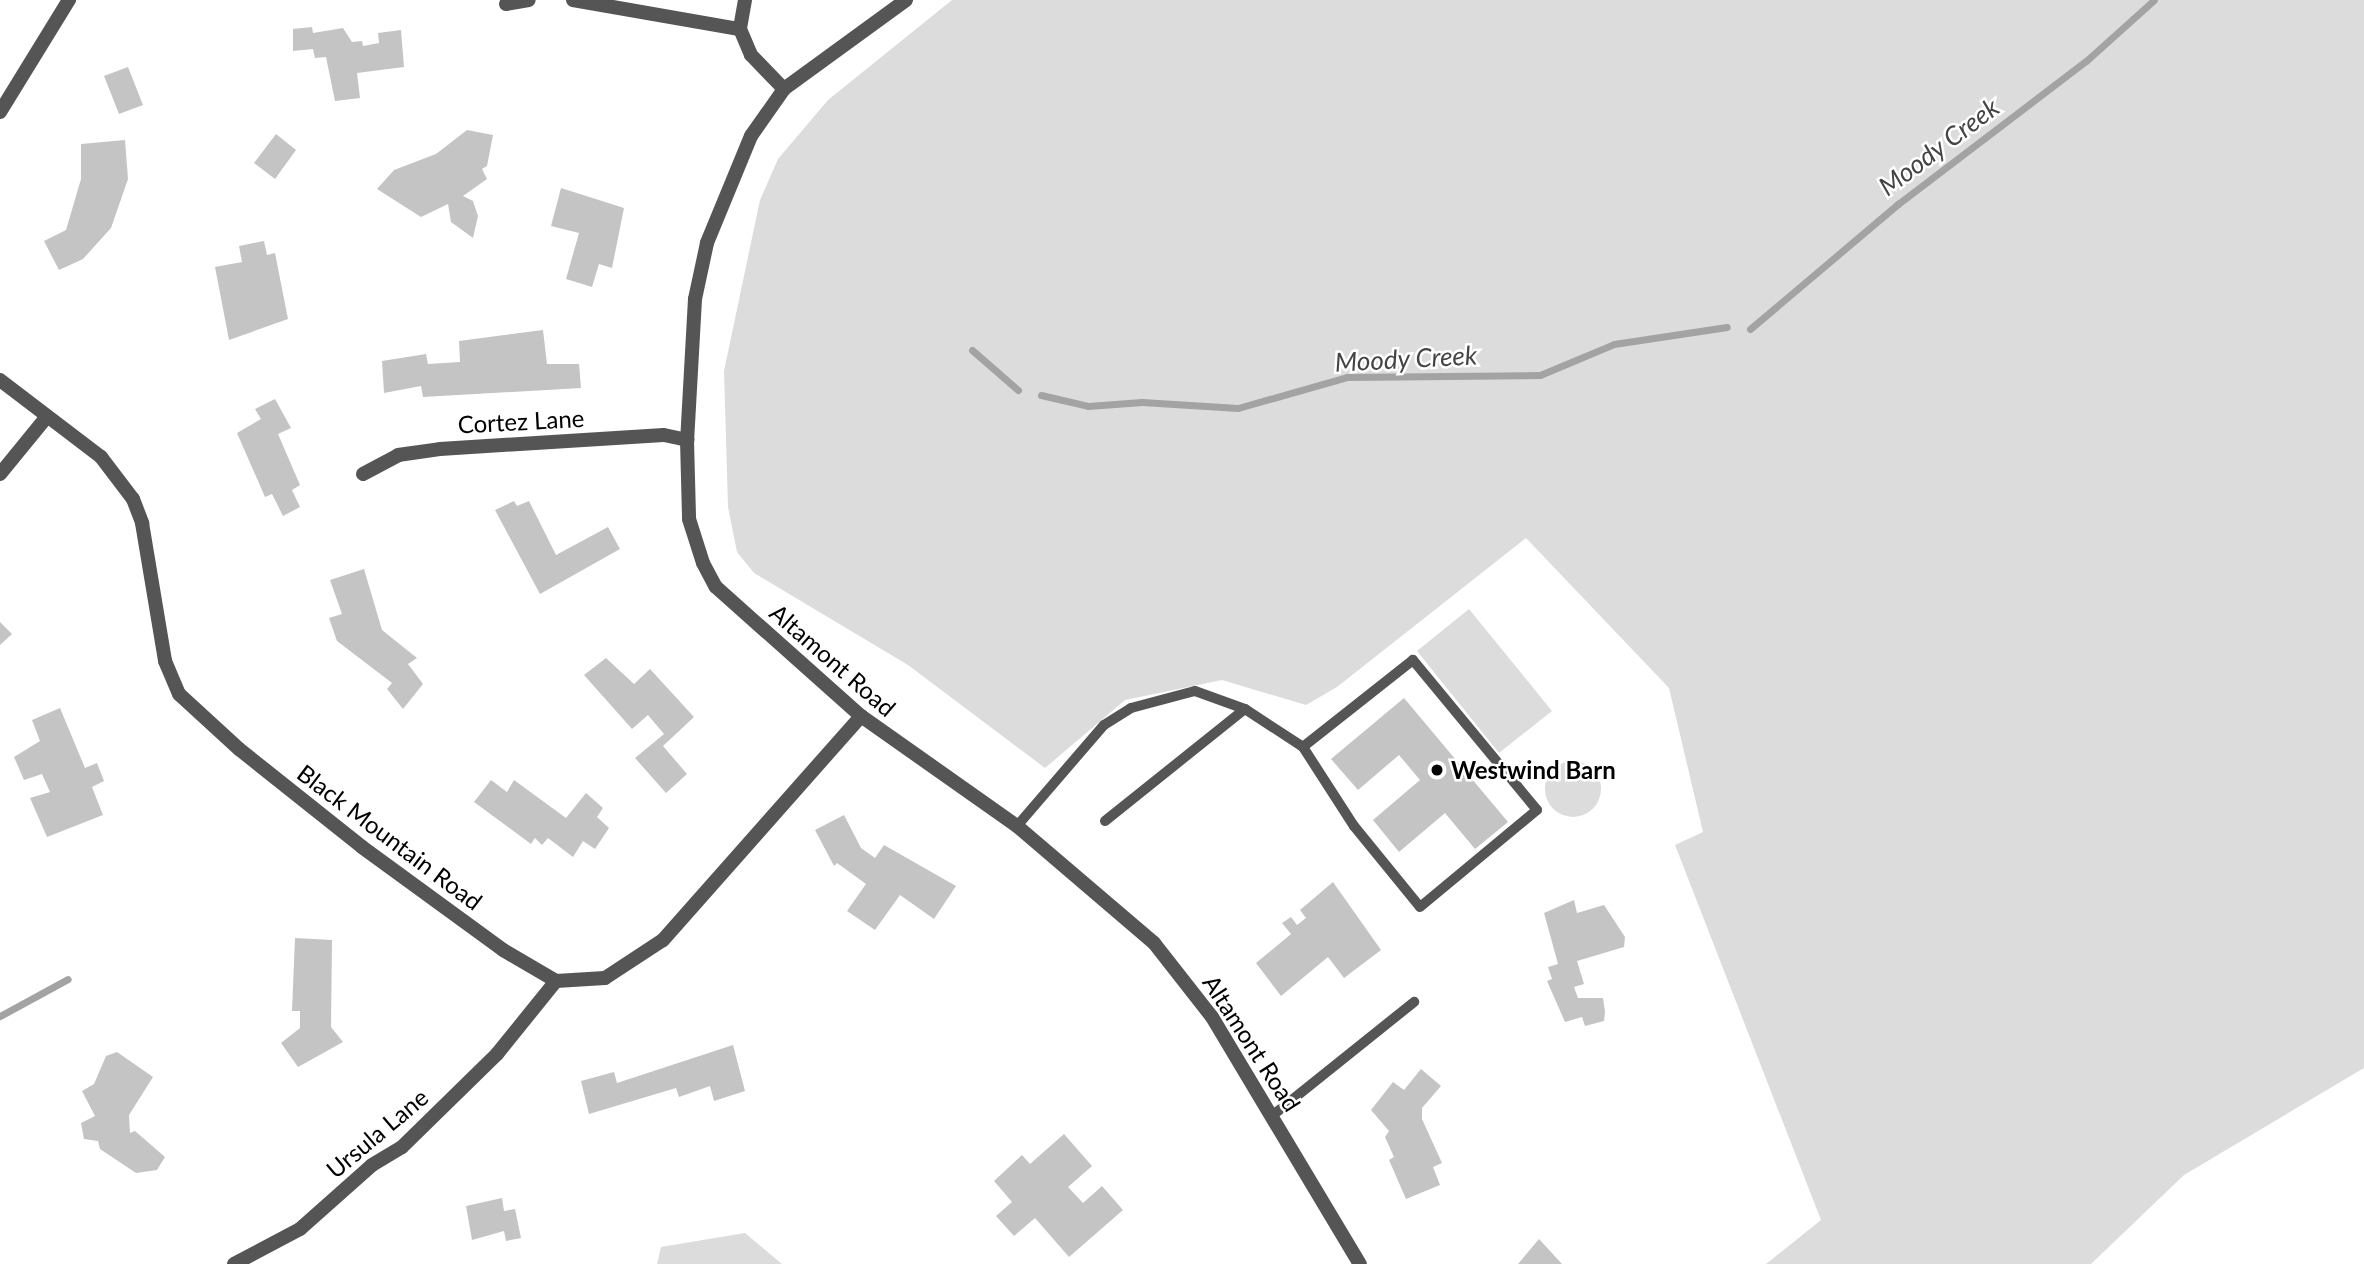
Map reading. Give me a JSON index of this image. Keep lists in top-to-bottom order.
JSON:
{
  "streets": {
    "street": [
      "Cortez Lane",
      "Altamont Road",
      "Black Mountain Road",
      "Ursula Lane"
    ]
  },
  "crossings": [
    ["Cortez Lane", "Altamont Road"],
    ["Black Mountain Road", "Ursula Lane"]
  ],
  "water": ["Moody Creek"],
  "places": ["Westwind Barn"]
}
